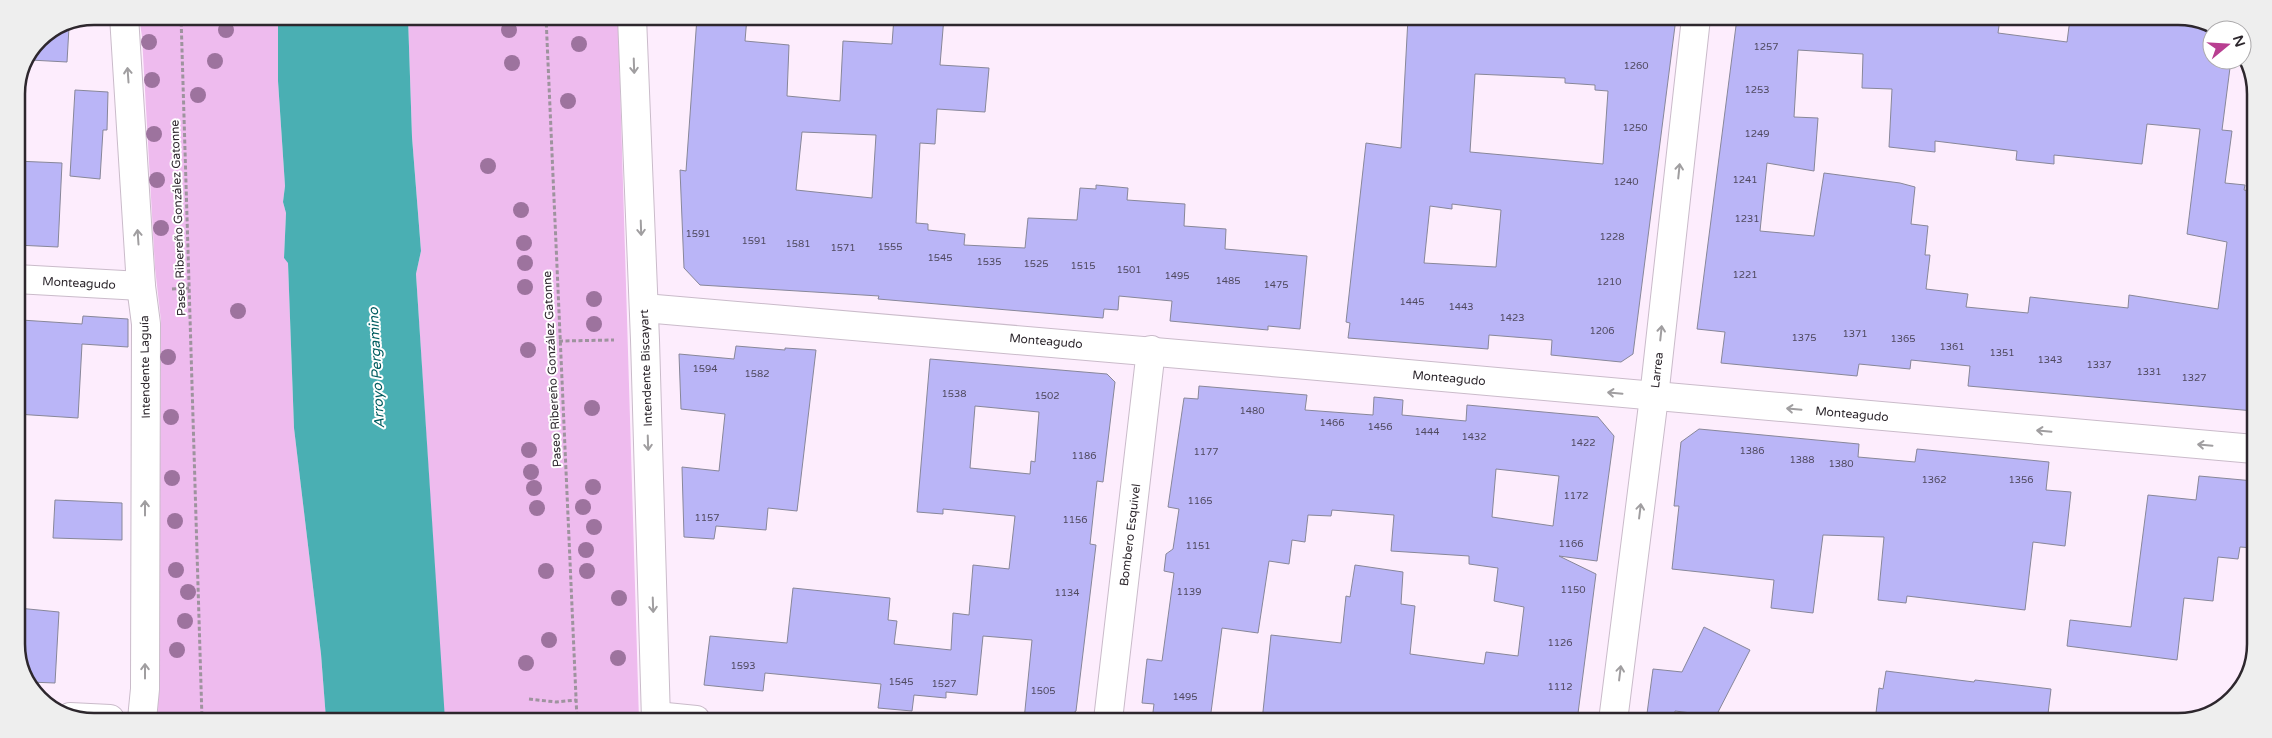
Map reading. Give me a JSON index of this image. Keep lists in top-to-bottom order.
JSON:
{
  "streets": {
    "street": [
      "Monteagudo",
      "Intendente Laguía",
      "Intendente Biscayart",
      "Larrea",
      "Bombero Esquivel"
    ],
    "path": ["Paseo Ribereño González Gatonne"]
  },
  "crossings": [
    ["Monteagudo", "Intendente Laguía"],
    ["Monteagudo", "Intendente Biscayart"],
    ["Monteagudo", "Larrea"],
    ["Monteagudo", "Bombero Esquivel"]
  ],
  "one_way": [
    "Monteagudo",
    "Intendente Laguía",
    "Intendente Biscayart",
    "Larrea"
  ],
  "water": ["Arroyo Pergamino"],
  "house_numbers": [
    "1257",
    "1260",
    "1253",
    "1250",
    "1249",
    "1241",
    "1240",
    "1231",
    "1591",
    "1228",
    "1591",
    "1581",
    "1555",
    "1571",
    "1545",
    "1535",
    "1525",
    "1515",
    "1501",
    "1221",
    "1495",
    "1485",
    "1210",
    "1475",
    "1445",
    "1443",
    "1423",
    "1206",
    "1371",
    "1375",
    "1365",
    "1361",
    "1351",
    "1343",
    "1337",
    "1594",
    "1331",
    "1582",
    "1327",
    "1538",
    "1502",
    "1480",
    "1466",
    "1456",
    "1444",
    "1432",
    "1422",
    "1386",
    "1177",
    "1186",
    "1388",
    "1380",
    "1362",
    "1356",
    "1172",
    "1165",
    "1157",
    "1156",
    "1166",
    "1151",
    "1150",
    "1139",
    "1134",
    "1126",
    "1593",
    "1545",
    "1527",
    "1112",
    "1505",
    "1495"
  ],
  "north": "right"
}
